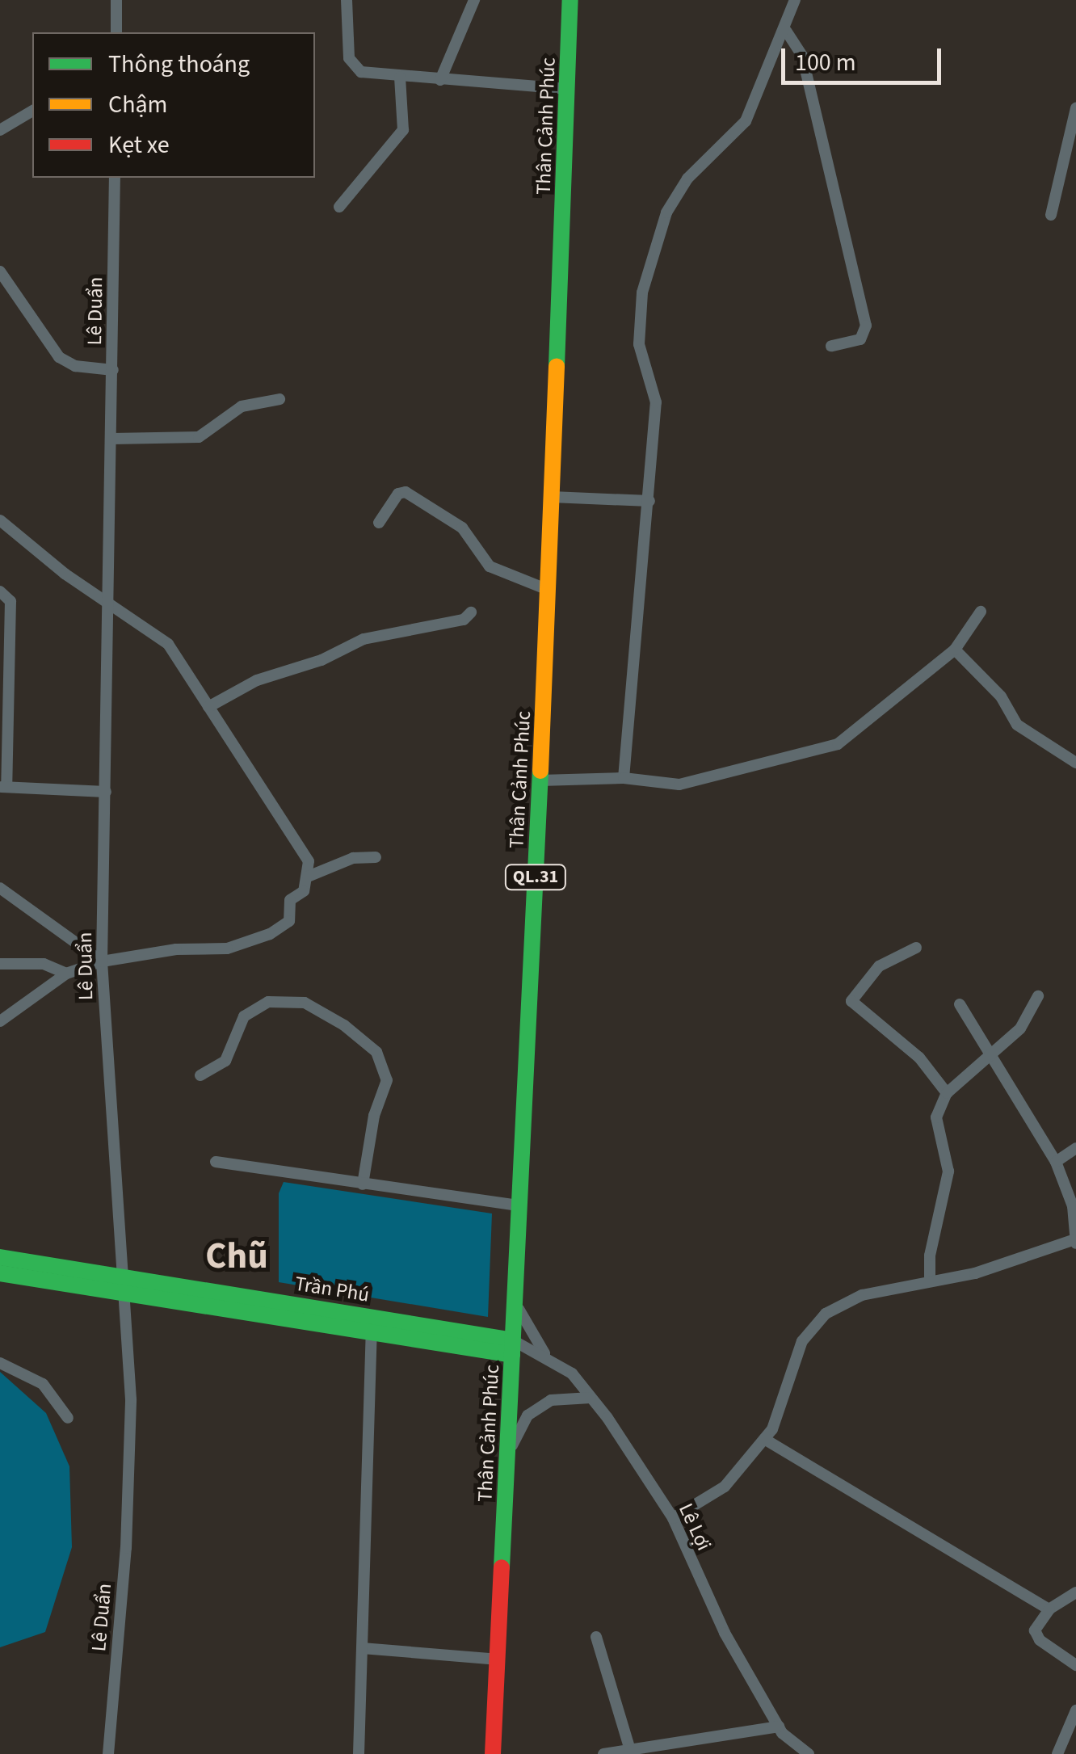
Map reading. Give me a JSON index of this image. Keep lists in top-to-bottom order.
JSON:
{
  "streets": {
    "main road": ["Thân Cảnh Phúc", "QL.31", "Trần Phú"],
    "street": ["Lê Duẩn", "Lê Lợi"]
  },
  "crossings": [
    ["Thân Cảnh Phúc", "Trần Phú"],
    ["Lê Duẩn", "Trần Phú"]
  ],
  "districts": ["Chũ"],
  "legend": ["Thông thoáng", "Chậm", "Kẹt xe"],
  "scale_bar": "100 m"
}
